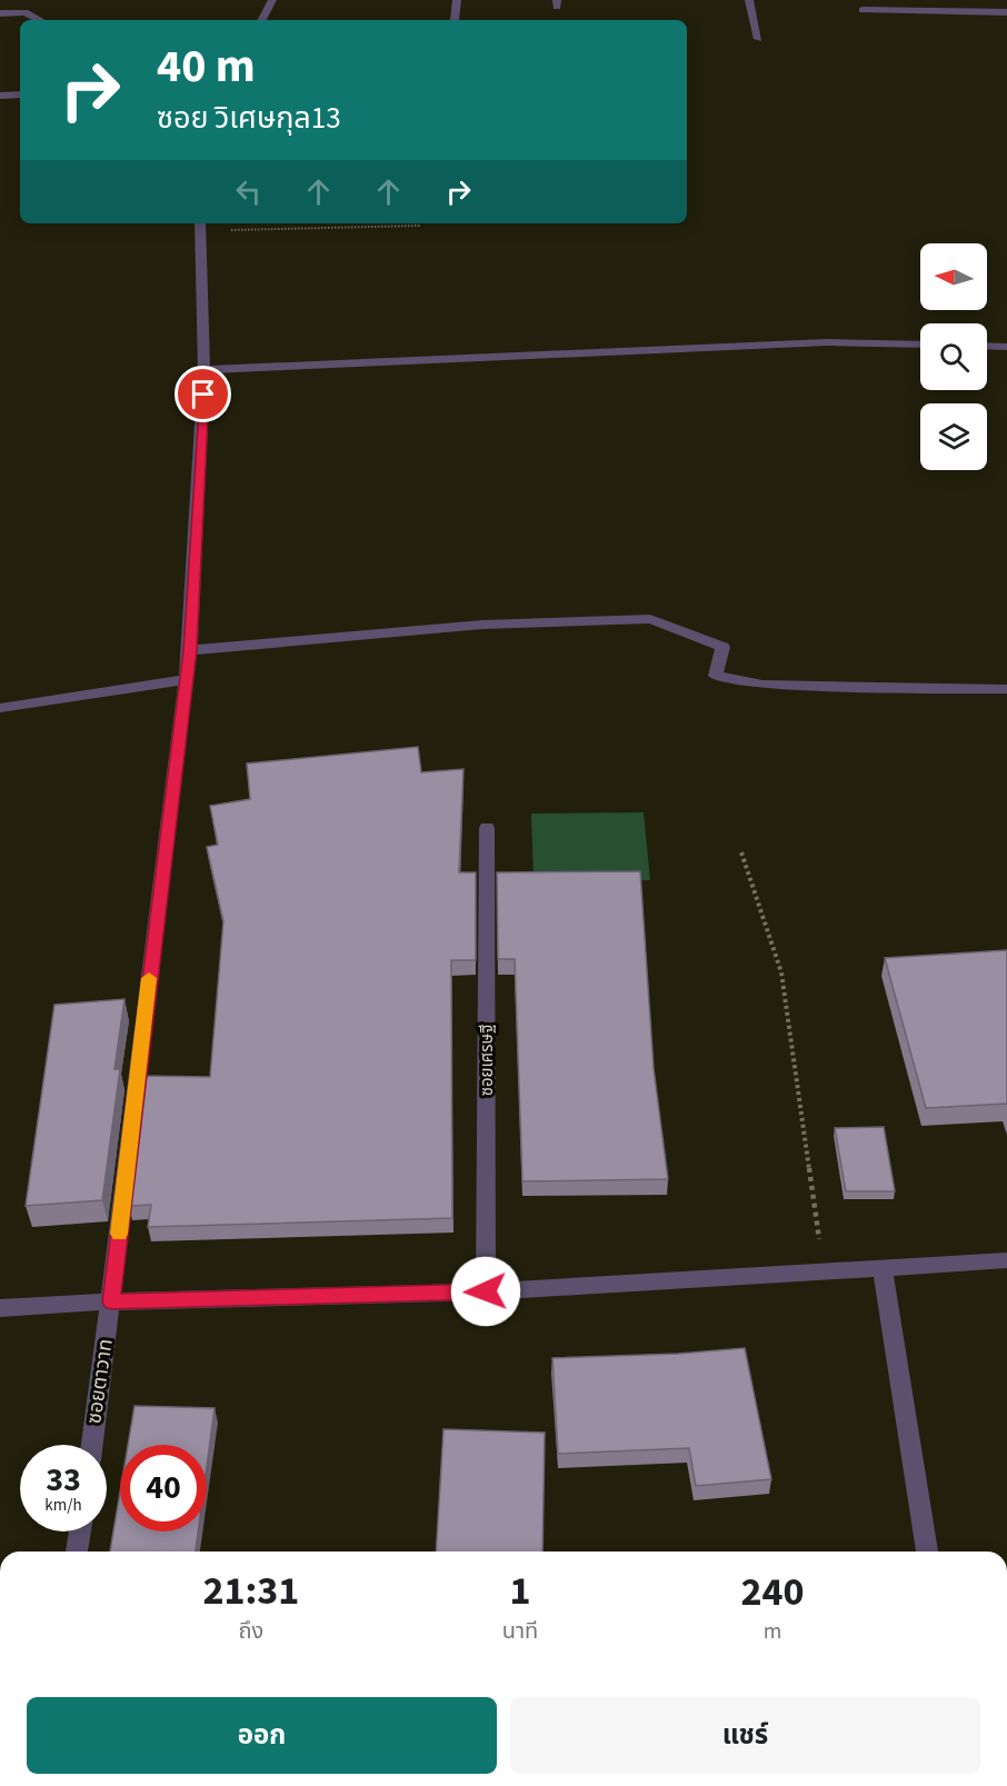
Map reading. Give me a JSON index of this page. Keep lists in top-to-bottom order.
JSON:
{
  "streets": {
    "street": ["ซอยเศรษฐี", "ซอยตาวาท"]
  },
  "north": "left",
  "page": {
    "turn": ["40 m", "ซอย วิเศษกุล13"],
    "speed": "33 km/h",
    "limit": "40",
    "eta": [
      "21:31",
      "ถึง",
      "1",
      "นาที",
      "240",
      "m"
    ],
    "buttons": ["ออก", "แชร์"]
  }
}
